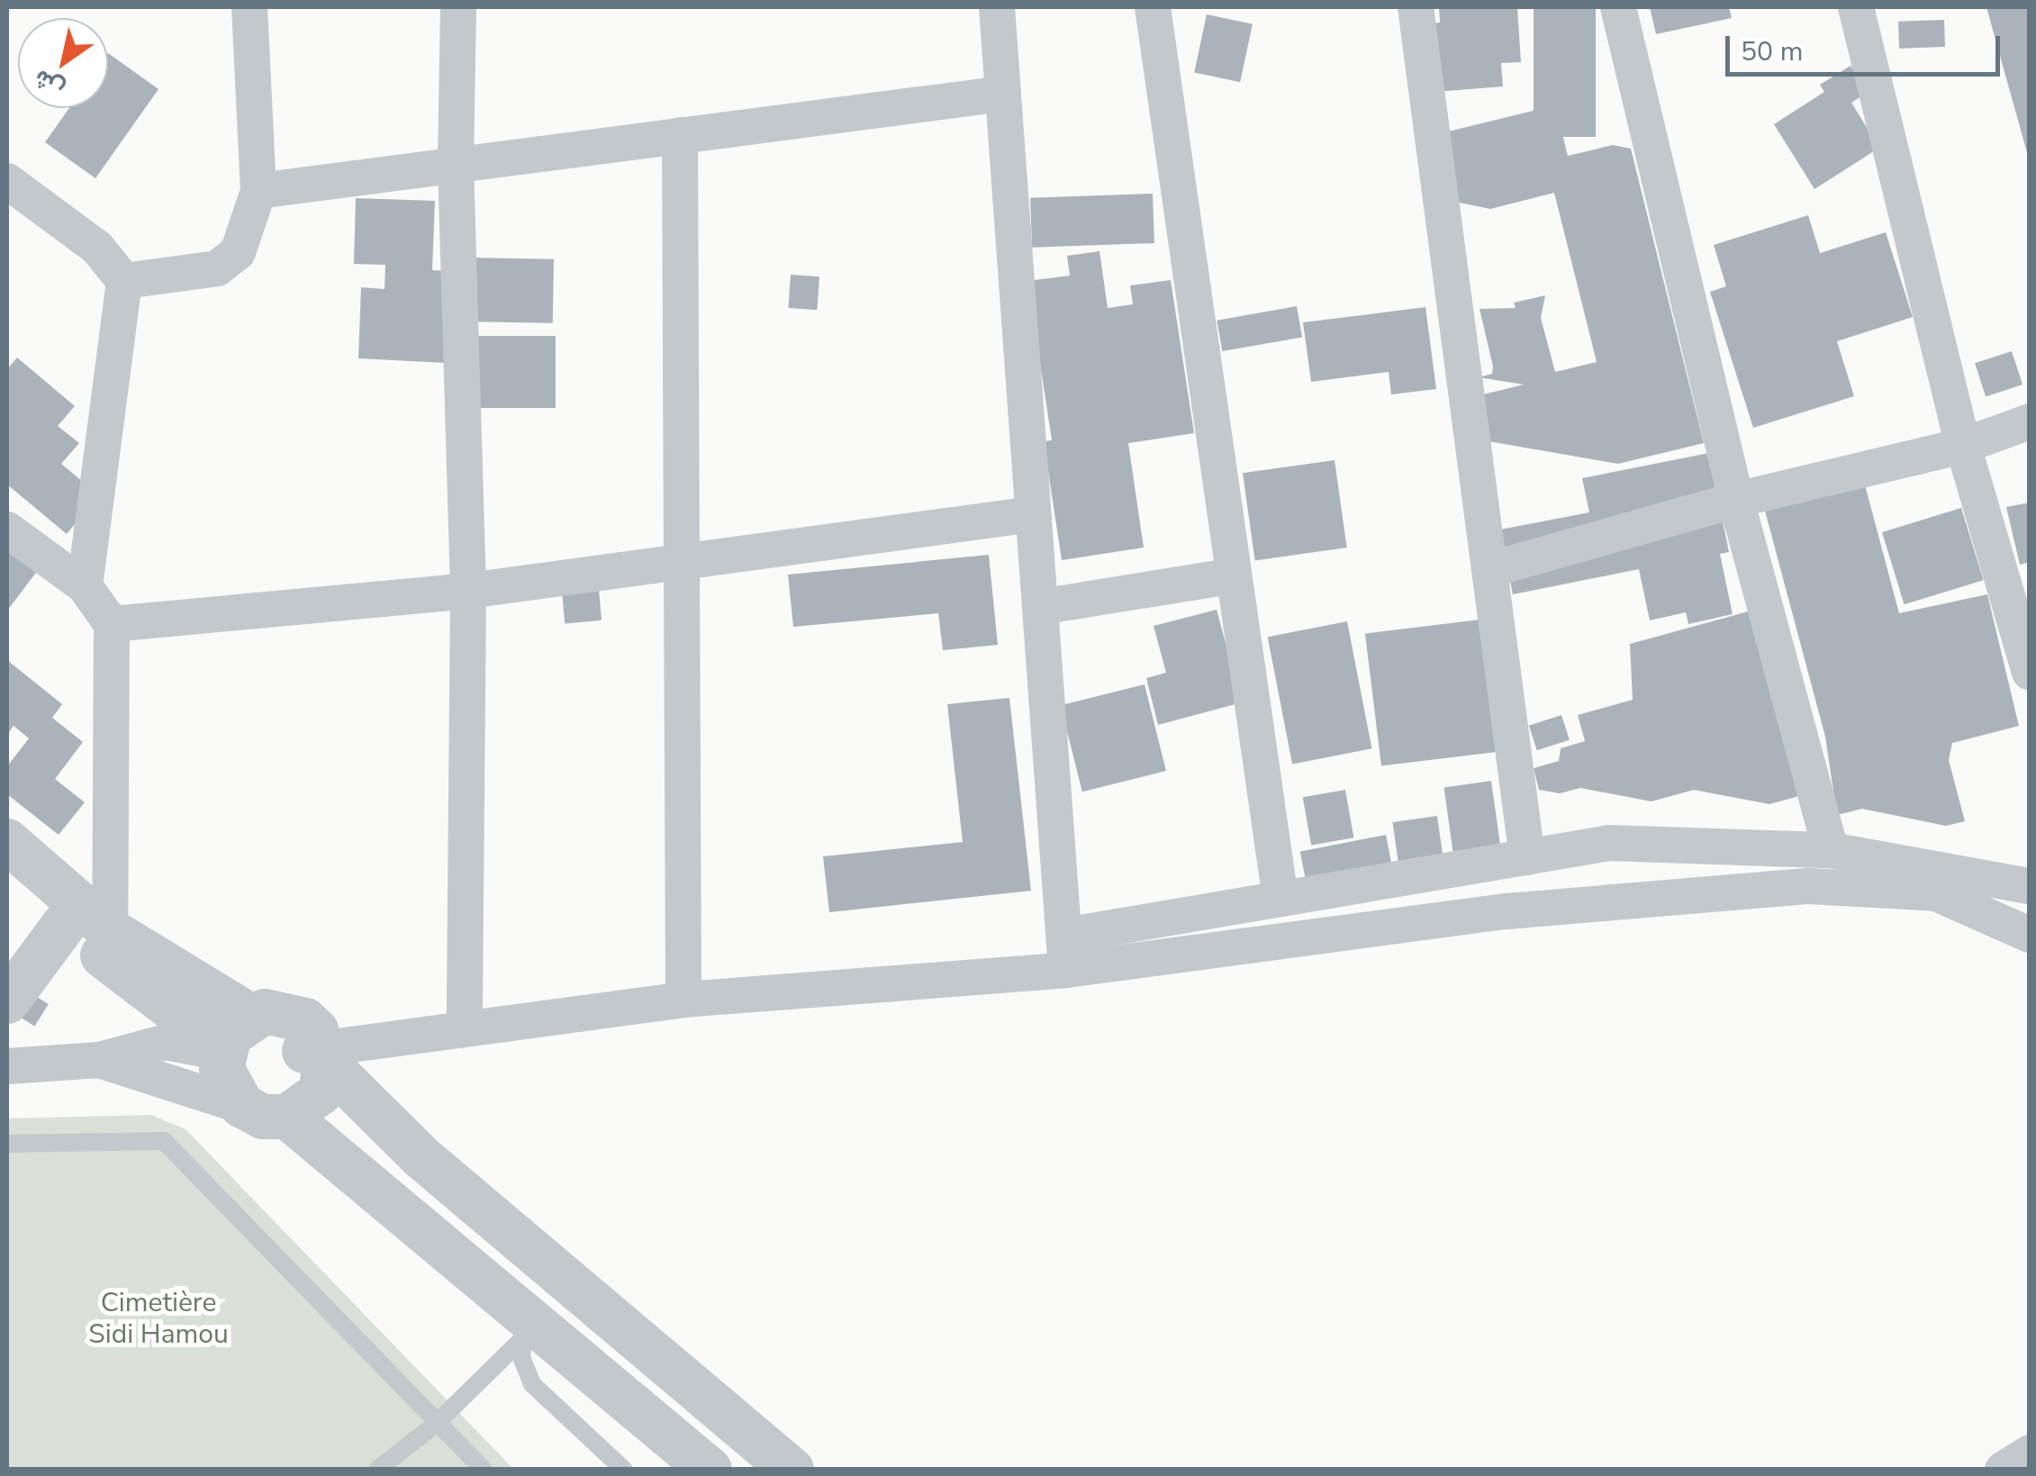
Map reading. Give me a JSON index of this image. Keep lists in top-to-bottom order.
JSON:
{
  "parks": ["Cimetière Sidi Hamou"],
  "scale_bar": "50 m",
  "north": "bottom left"
}
